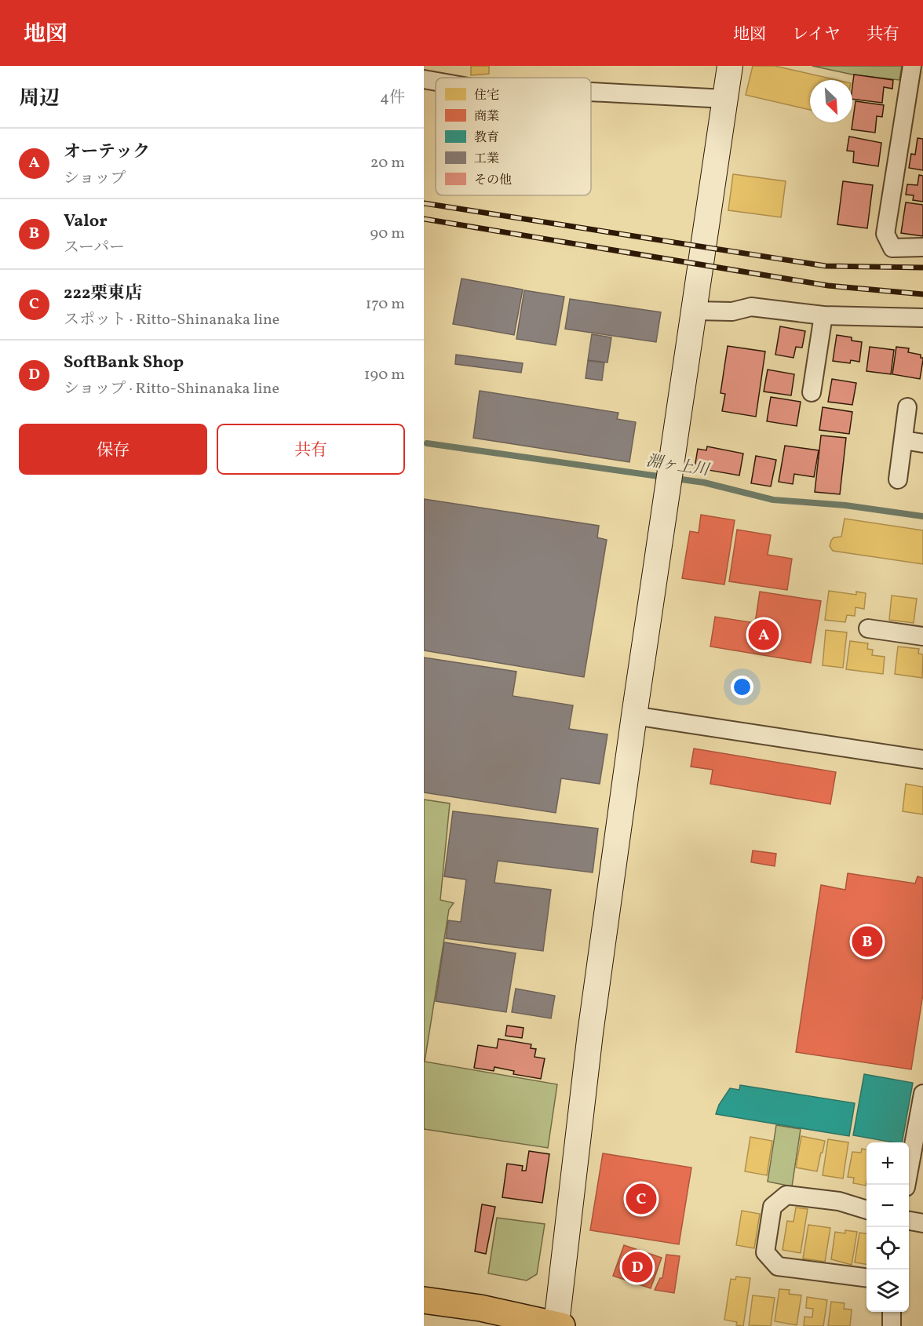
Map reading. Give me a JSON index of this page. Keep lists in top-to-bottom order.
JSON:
{
  "water": ["淵ヶ上川"],
  "legend": [
    "住宅",
    "商業",
    "教育",
    "工業",
    "その他"
  ],
  "north": "bottom right",
  "page": {
    "header": "地図",
    "nav": ["地図", "レイヤ", "共有"],
    "heading": ["周辺", "4件"],
    "list": [
      {
        "mark": "A",
        "name": "オーテック",
        "note": "ショップ",
        "value": "20 m"
      },
      {
        "mark": "B",
        "name": "Valor",
        "note": "スーパー",
        "value": "90 m"
      },
      {
        "mark": "C",
        "name": "222栗東店",
        "note": "スポット · Ritto-Shinanaka line",
        "value": "170 m"
      },
      {
        "mark": "D",
        "name": "SoftBank Shop",
        "note": "ショップ · Ritto-Shinanaka line",
        "value": "190 m"
      }
    ],
    "buttons": ["保存", "共有"],
    "pins": [
      "A",
      "B",
      "C",
      "D"
    ],
    "map_buttons": ["+", "−"]
  }
}
